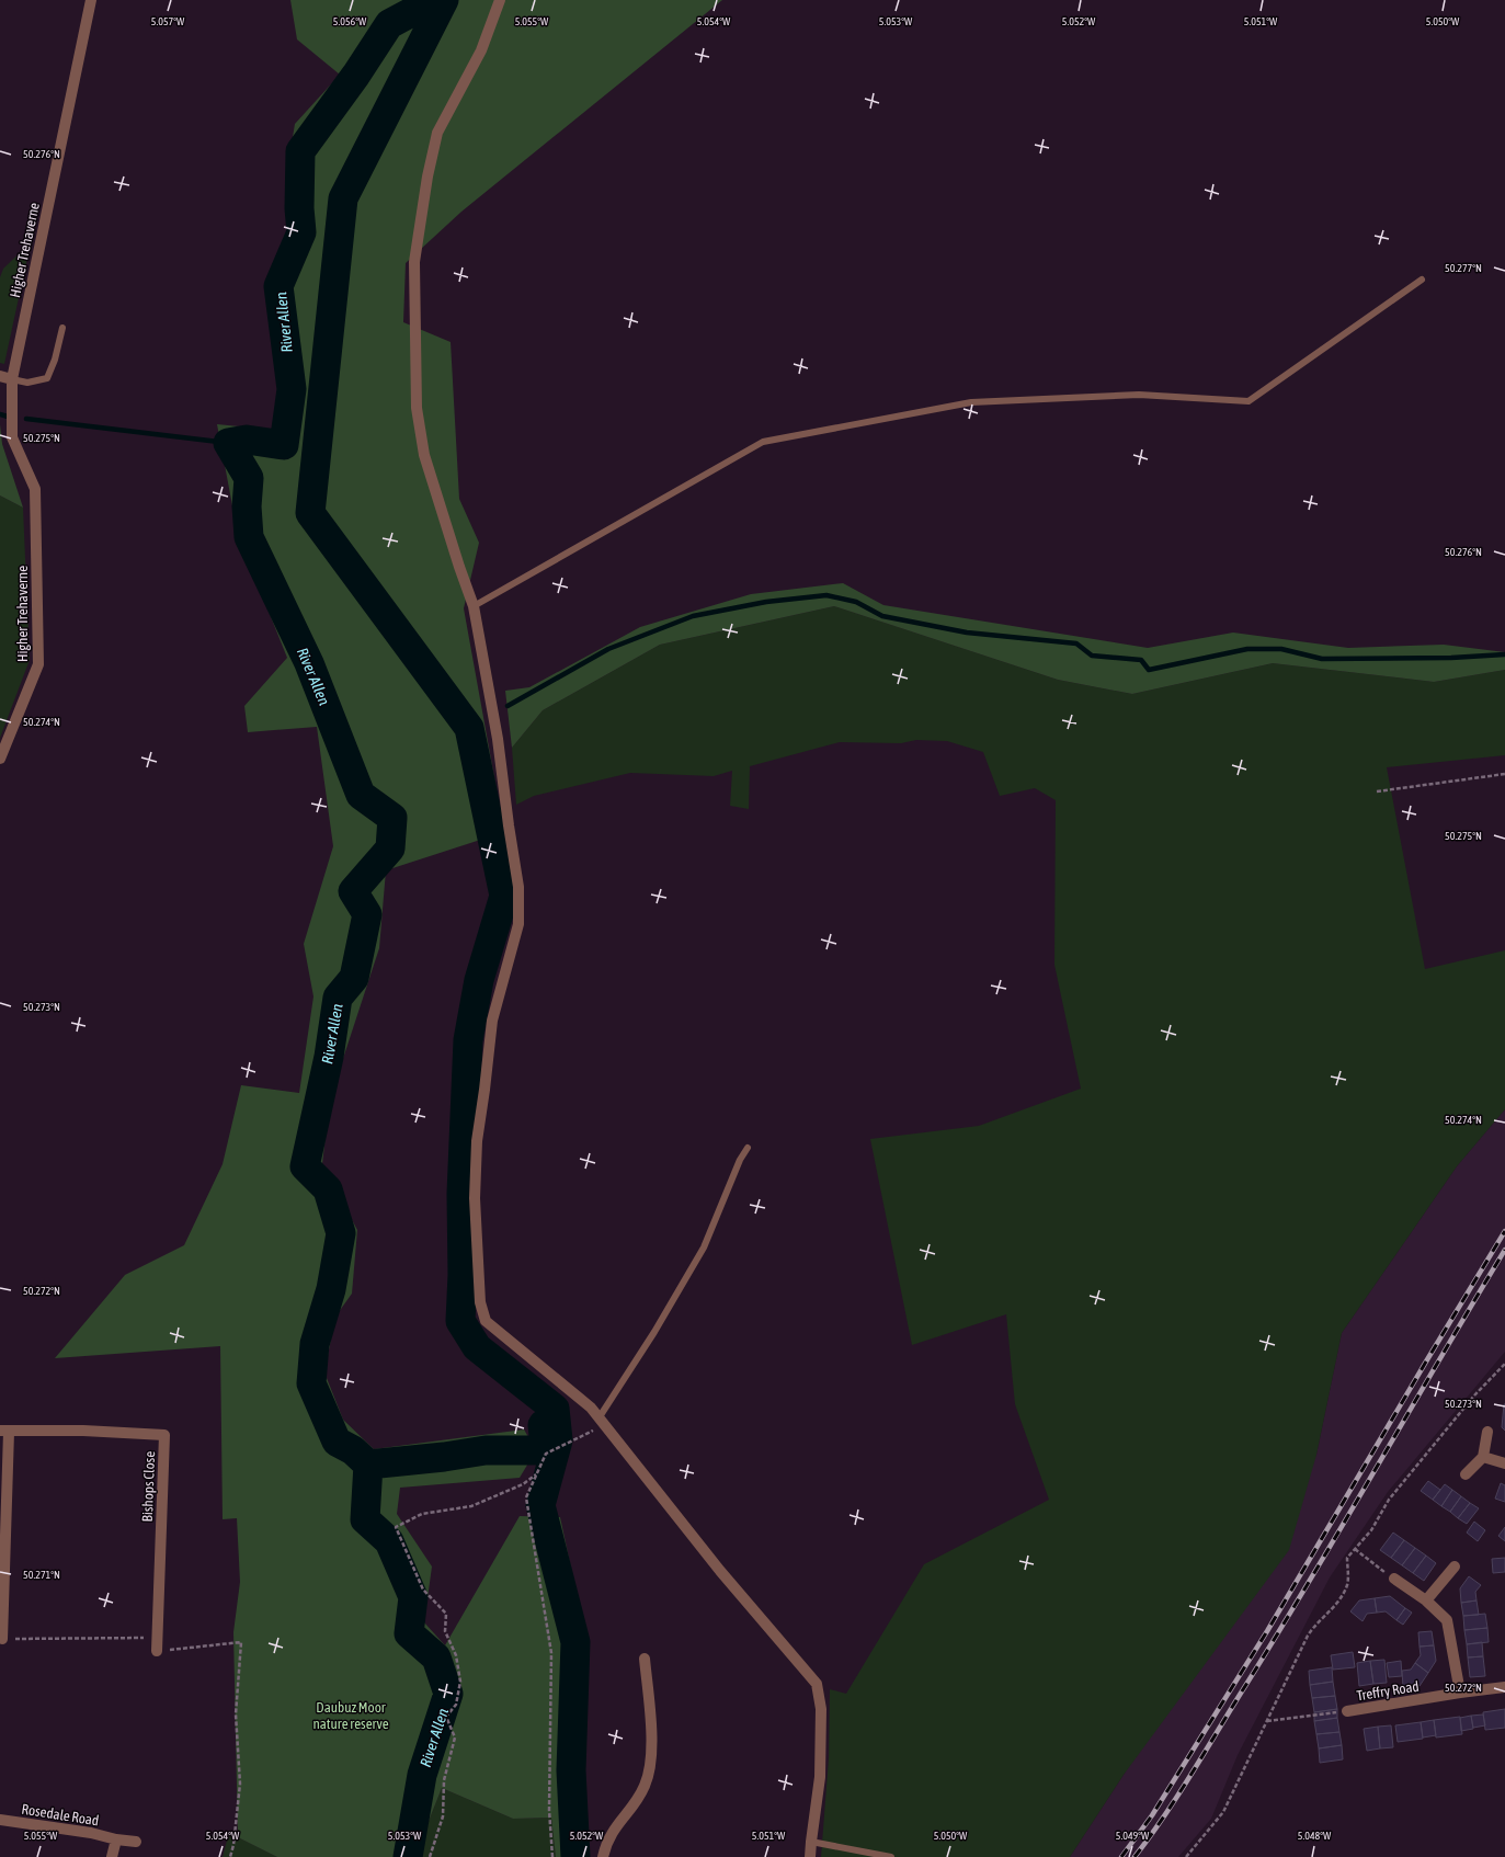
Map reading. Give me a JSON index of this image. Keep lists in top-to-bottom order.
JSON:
{
  "streets": {
    "street": [
      "Higher Trehaverne",
      "Bishops Close",
      "Treffry Road",
      "Rosedale Road"
    ]
  },
  "water": ["River Allen"],
  "parks": ["Daubuz Moor nature reserve"],
  "coordinates": [
    "5.057°W",
    "5.056°W",
    "5.055°W",
    "5.054°W",
    "5.053°W",
    "5.052°W",
    "5.051°W",
    "5.050°W",
    "50.276°N",
    "50.277°N",
    "50.275°N",
    "50.274°N",
    "50.273°N",
    "50.272°N",
    "50.271°N",
    "5.049°W",
    "5.048°W"
  ]
}
